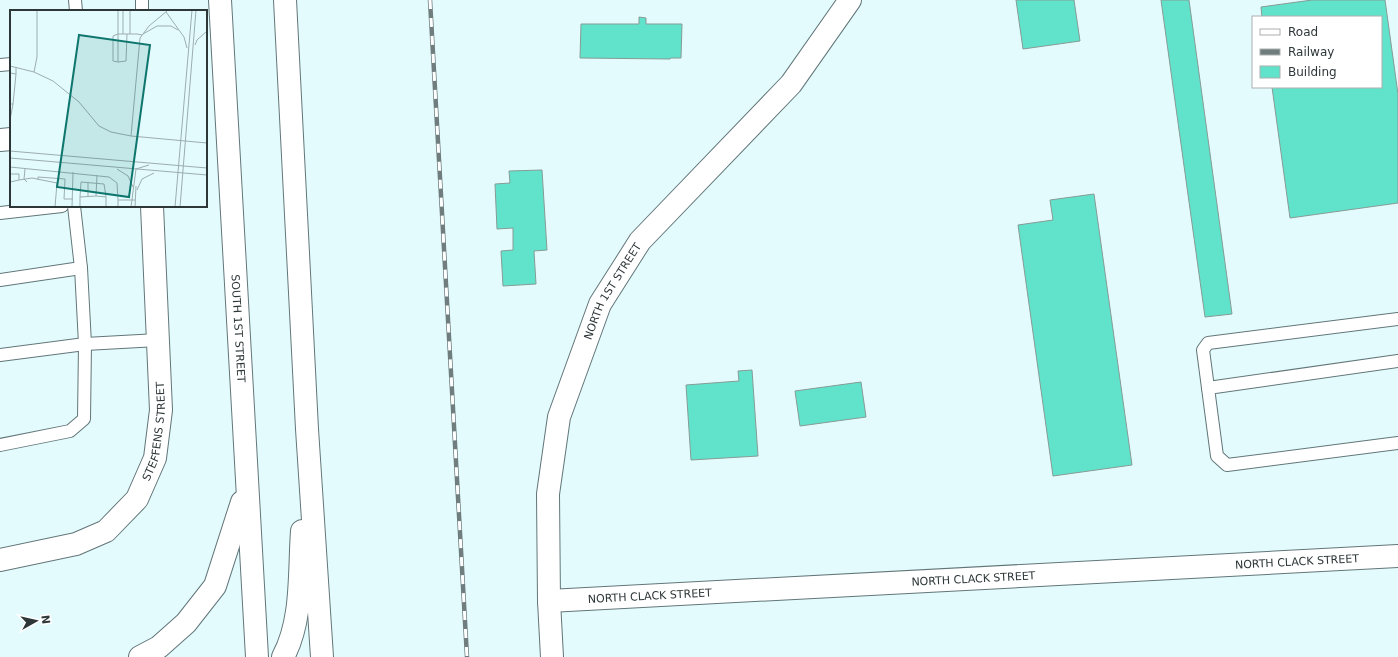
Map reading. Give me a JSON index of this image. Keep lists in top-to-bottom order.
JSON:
{
  "streets": {
    "main road": [
      "NORTH 1ST STREET",
      "SOUTH 1ST STREET",
      "STEFFENS STREET",
      "NORTH CLACK STREET"
    ]
  },
  "crossings": [
    ["NORTH 1ST STREET", "NORTH CLACK STREET"]
  ],
  "legend": ["Road", "Railway", "Building"],
  "north": "right"
}
